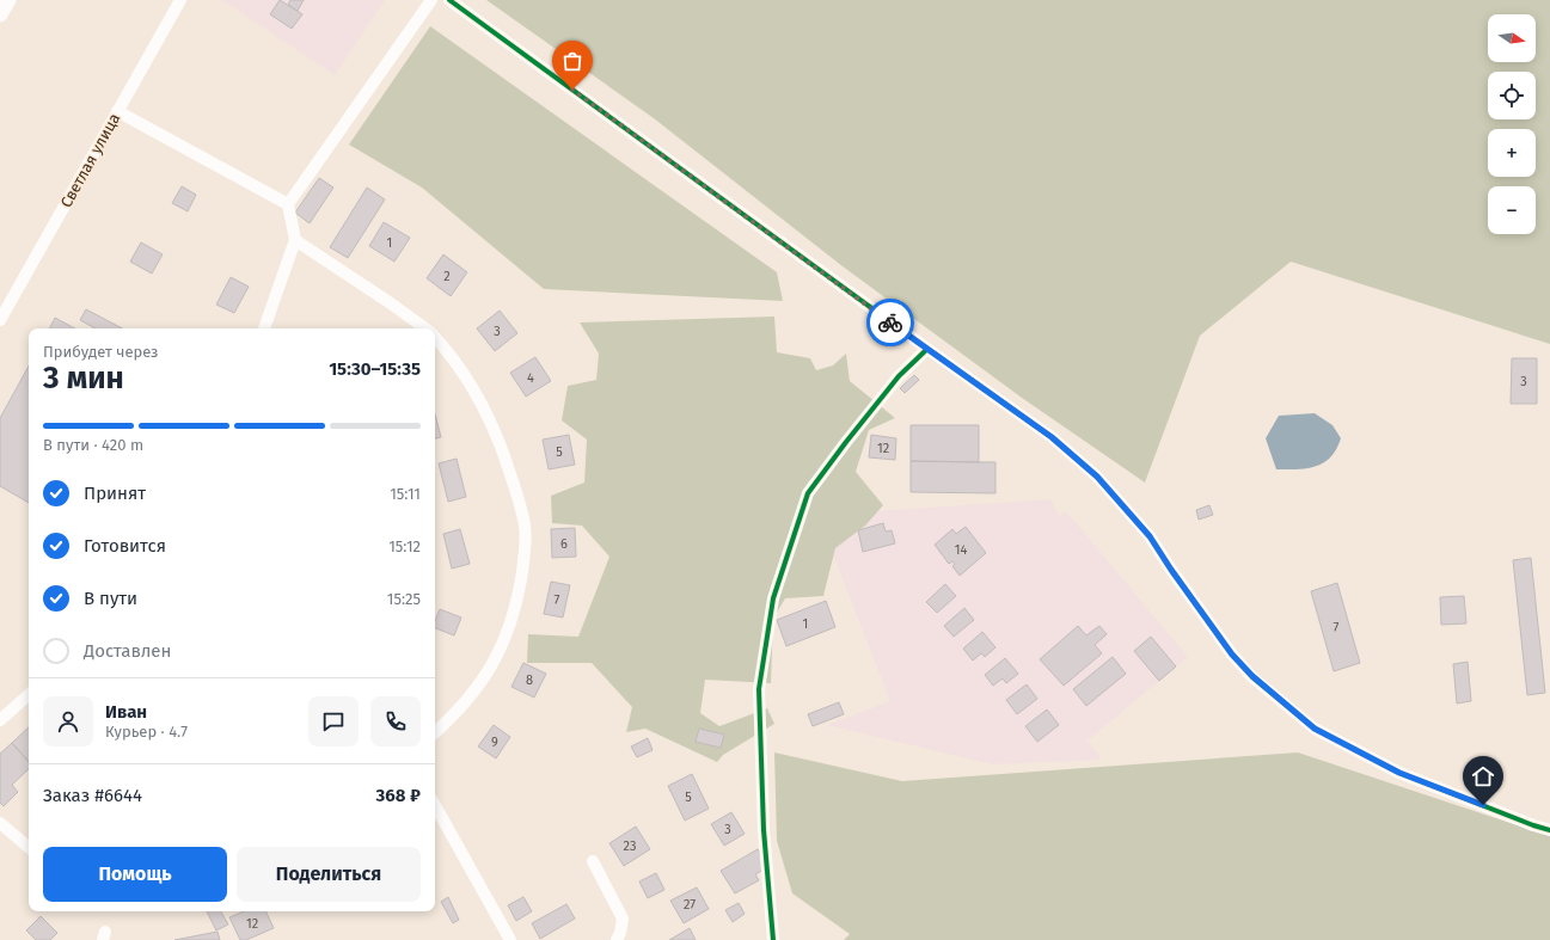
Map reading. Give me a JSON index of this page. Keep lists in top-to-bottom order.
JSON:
{
  "streets": {
    "street": ["Светлая улица"]
  },
  "house_numbers": [
    "1",
    "2",
    "3",
    "4",
    "3",
    "12",
    "5",
    "6",
    "14",
    "7",
    "1",
    "7",
    "8",
    "9",
    "5",
    "3",
    "23",
    "27",
    "12"
  ],
  "north": "right",
  "page": {
    "map_buttons": ["+", "−"],
    "heading": ["3 мин", "Прибудет через", "15:30–15:35"],
    "panel": [
      "Иван",
      "Курьер · 4.7",
      "Заказ #6644",
      "368 ₽"
    ],
    "bar": "В пути · 420 m",
    "list": [
      ["Принят", "15:11"],
      ["Готовится", "15:12"],
      ["В пути", "15:25"],
      "Доставлен"
    ],
    "buttons": ["Помощь", "Поделиться"]
  }
}
